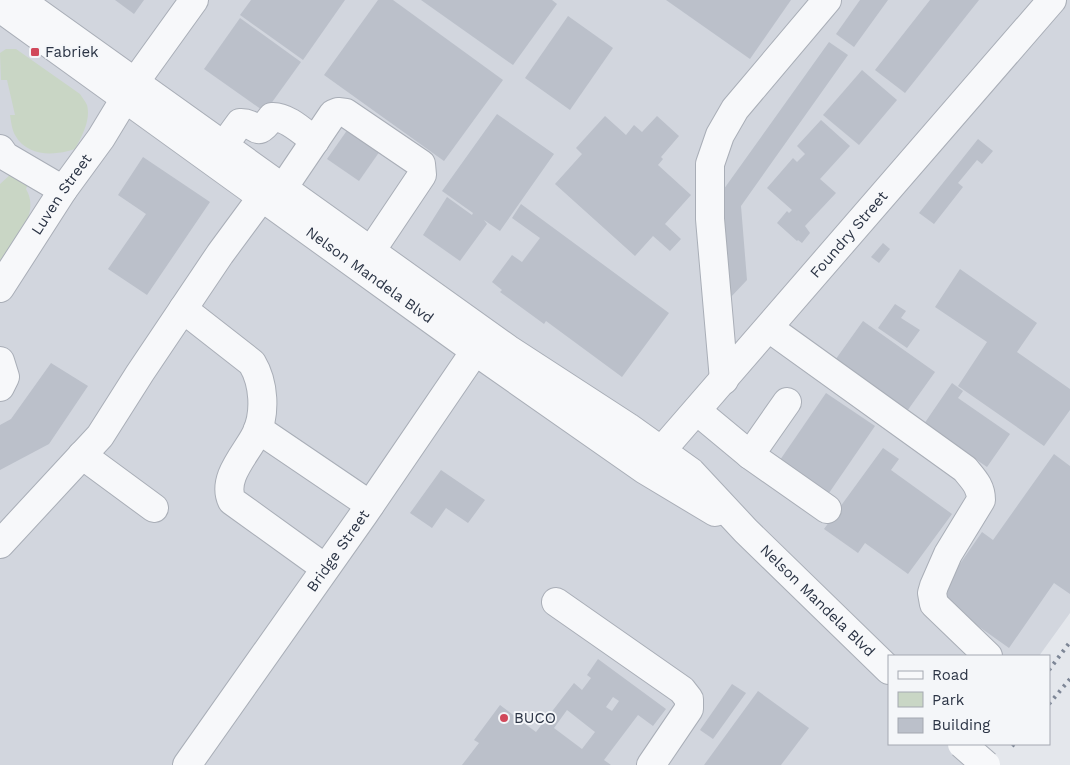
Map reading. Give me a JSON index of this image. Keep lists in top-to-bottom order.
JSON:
{
  "streets": {
    "street": [
      "Luven Street",
      "Foundry Street",
      "Nelson Mandela Blvd",
      "Bridge Street"
    ]
  },
  "crossings": [
    ["Luven Street", "Nelson Mandela Blvd"],
    ["Foundry Street", "Nelson Mandela Blvd"],
    ["Nelson Mandela Blvd", "Bridge Street"]
  ],
  "places": {
    "transit": ["Fabriek"],
    "other": ["BUCO"]
  },
  "legend": ["Road", "Park", "Building"]
}
